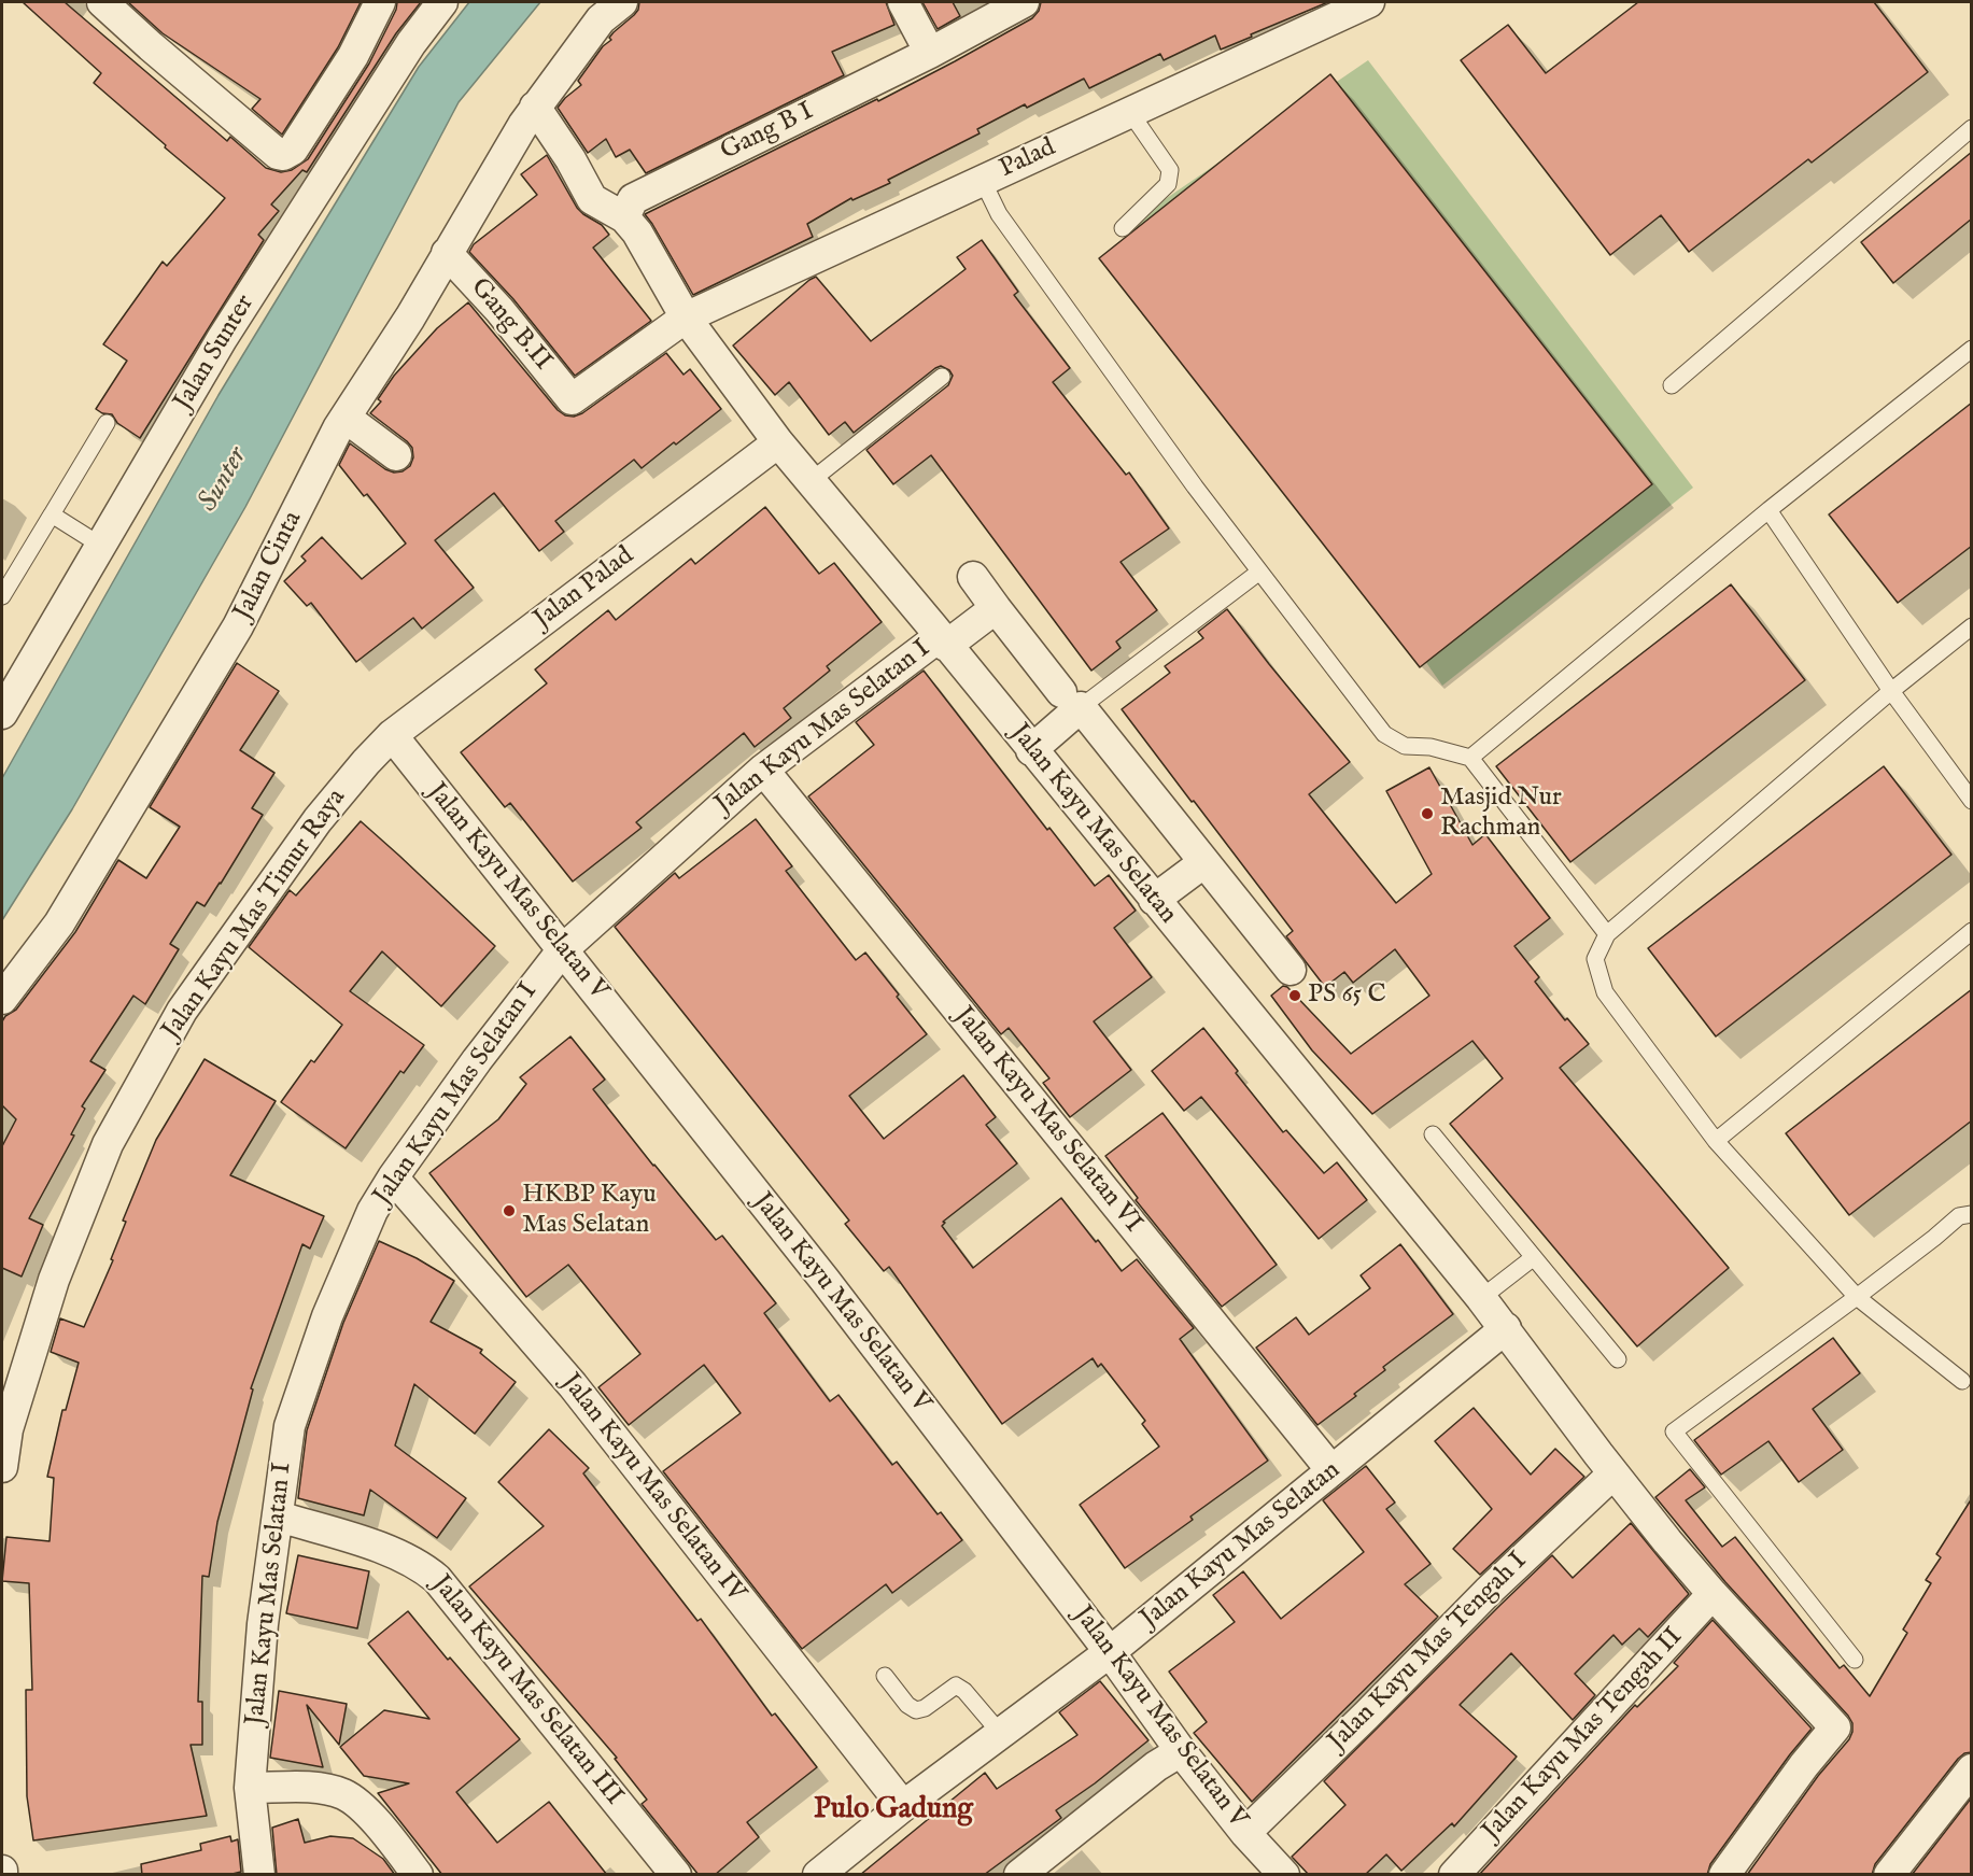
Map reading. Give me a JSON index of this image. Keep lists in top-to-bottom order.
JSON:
{
  "streets": {
    "street": [
      "Gang B I",
      "Palad",
      "Gang B.II",
      "Jalan Sunter",
      "Jalan Cinta",
      "Jalan Palad",
      "Jalan Kayu Mas Selatan I",
      "Jalan Kayu Mas Selatan",
      "Jalan Kayu Mas Selatan V",
      "Jalan Kayu Mas Timur Raya",
      "Jalan Kayu Mas Selatan VI",
      "Jalan Kayu Mas Selatan IV",
      "Jalan Kayu Mas Tengah I",
      "Jalan Kayu Mas Selatan III",
      "Jalan Kayu Mas Tengah II"
    ]
  },
  "crossings": [
    ["Palad", "Gang B.II"],
    ["Palad", "Jalan Kayu Mas Selatan"],
    ["Gang B.II", "Jalan Cinta"],
    ["Jalan Palad", "Jalan Kayu Mas Selatan"],
    ["Jalan Palad", "Jalan Kayu Mas Selatan V"],
    ["Jalan Palad", "Jalan Kayu Mas Timur Raya"],
    ["Jalan Kayu Mas Selatan I", "Jalan Kayu Mas Selatan"],
    ["Jalan Kayu Mas Selatan I", "Jalan Kayu Mas Selatan V"],
    ["Jalan Kayu Mas Selatan I", "Jalan Kayu Mas Selatan VI"],
    ["Jalan Kayu Mas Selatan I", "Jalan Kayu Mas Selatan IV"],
    ["Jalan Kayu Mas Selatan I", "Jalan Kayu Mas Selatan III"],
    ["Jalan Kayu Mas Selatan", "Jalan Kayu Mas Selatan V"],
    ["Jalan Kayu Mas Selatan", "Jalan Kayu Mas Selatan VI"],
    ["Jalan Kayu Mas Selatan", "Jalan Kayu Mas Selatan IV"],
    ["Jalan Kayu Mas Selatan", "Jalan Kayu Mas Tengah I"],
    ["Jalan Kayu Mas Selatan", "Jalan Kayu Mas Tengah II"],
    ["Jalan Kayu Mas Selatan V", "Jalan Kayu Mas Timur Raya"],
    ["Jalan Kayu Mas Selatan V", "Jalan Kayu Mas Tengah I"]
  ],
  "districts": ["Pulo Gadung"],
  "water": ["Sunter"],
  "places": ["Masjid Nur Rachman", "PS 65 C", "HKBP Kayu Mas Selatan"]
}
